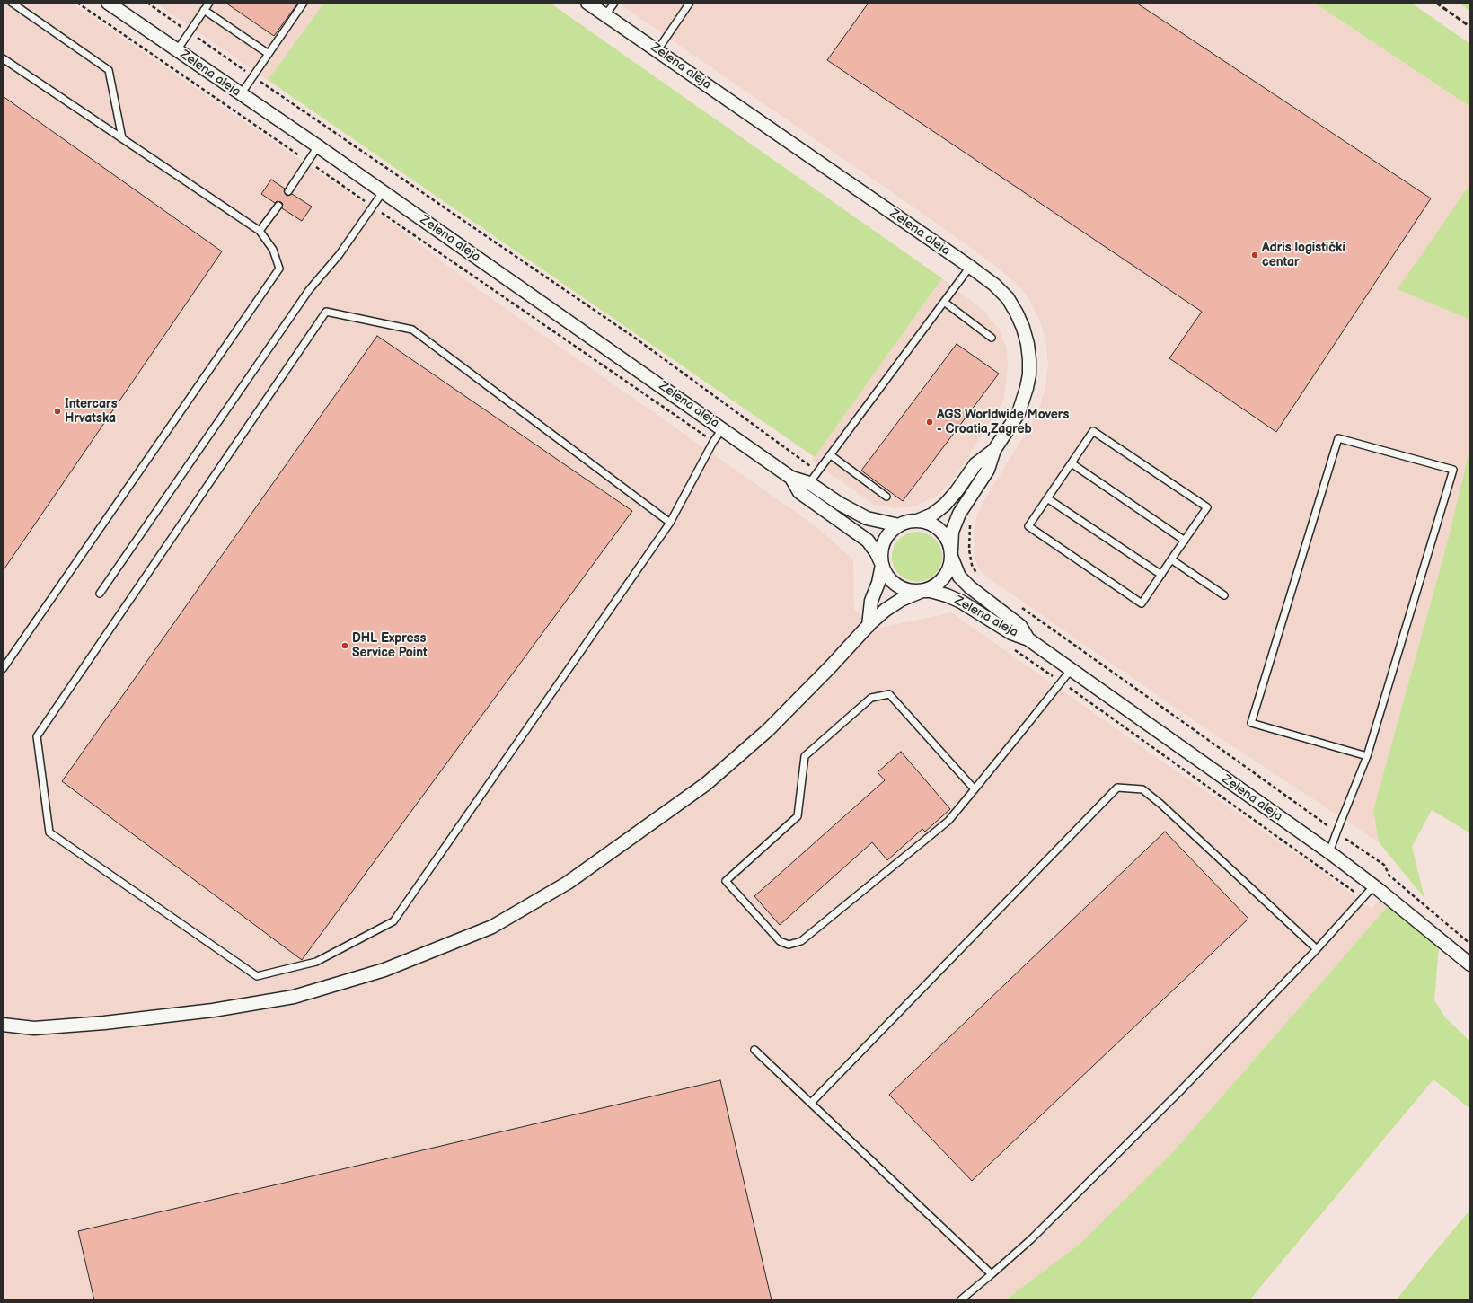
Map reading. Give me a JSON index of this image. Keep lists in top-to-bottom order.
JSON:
{
  "streets": {
    "street": ["Zelena aleja"]
  },
  "places": [
    "Adris logistički centar",
    "Intercars Hrvatska",
    "AGS Worldwide Movers - Croatia,Zagreb",
    "DHL Express Service Point"
  ]
}
